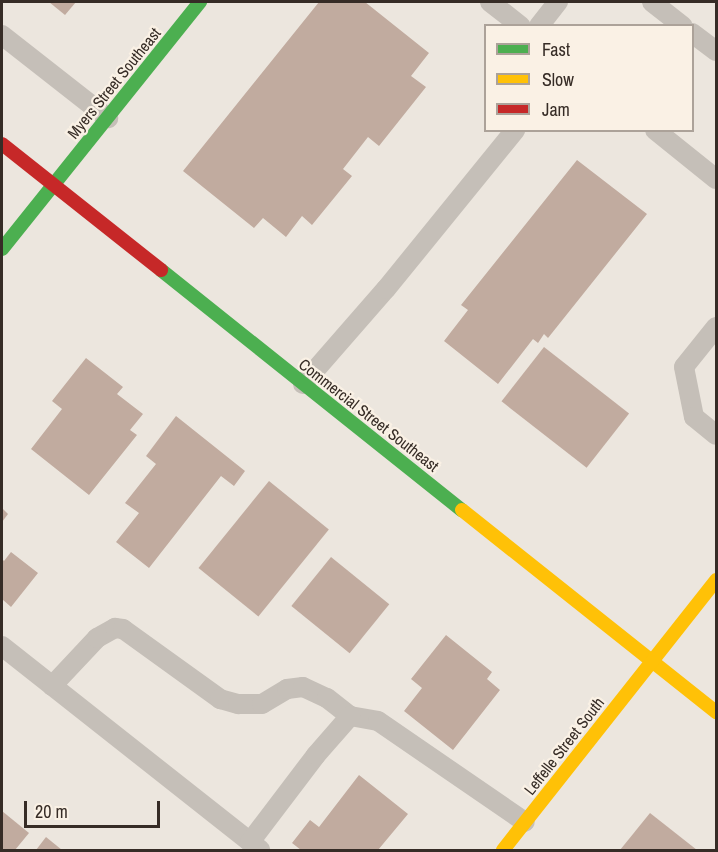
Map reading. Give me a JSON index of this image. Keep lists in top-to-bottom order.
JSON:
{
  "streets": {
    "main road": ["Myers Street Southeast", "Commercial Street Southeast", "Leffelle Street South"]
  },
  "crossings": [
    ["Myers Street Southeast", "Commercial Street Southeast"],
    ["Commercial Street Southeast", "Leffelle Street South"]
  ],
  "legend": ["Fast", "Slow", "Jam"],
  "scale_bar": "20 m"
}
